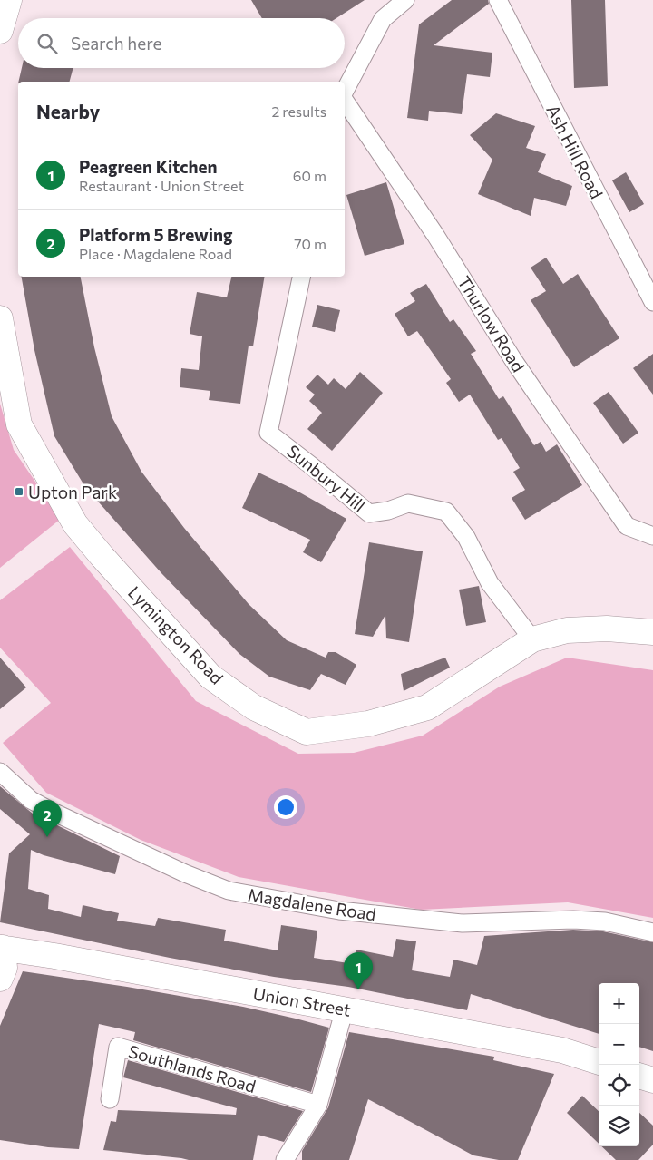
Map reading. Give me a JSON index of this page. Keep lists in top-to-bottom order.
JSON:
{
  "streets": {
    "street": [
      "Ash Hill Road",
      "Thurlow Road",
      "Sunbury Hill",
      "Lymington Road",
      "Magdalene Road",
      "Union Street",
      "Southlands Road"
    ]
  },
  "crossings": [
    ["Sunbury Hill", "Lymington Road"]
  ],
  "places": {
    "transit": ["Upton Park"]
  },
  "page": {
    "search": "Search here",
    "heading": ["Nearby", "2 results"],
    "list": [
      {
        "mark": "1",
        "name": "Peagreen Kitchen",
        "note": "Restaurant · Union Street",
        "value": "60 m"
      },
      {
        "mark": "2",
        "name": "Platform 5 Brewing",
        "note": "Place · Magdalene Road",
        "value": "70 m"
      }
    ],
    "pins": ["2", "1"],
    "map_buttons": ["+", "−"]
  }
}
